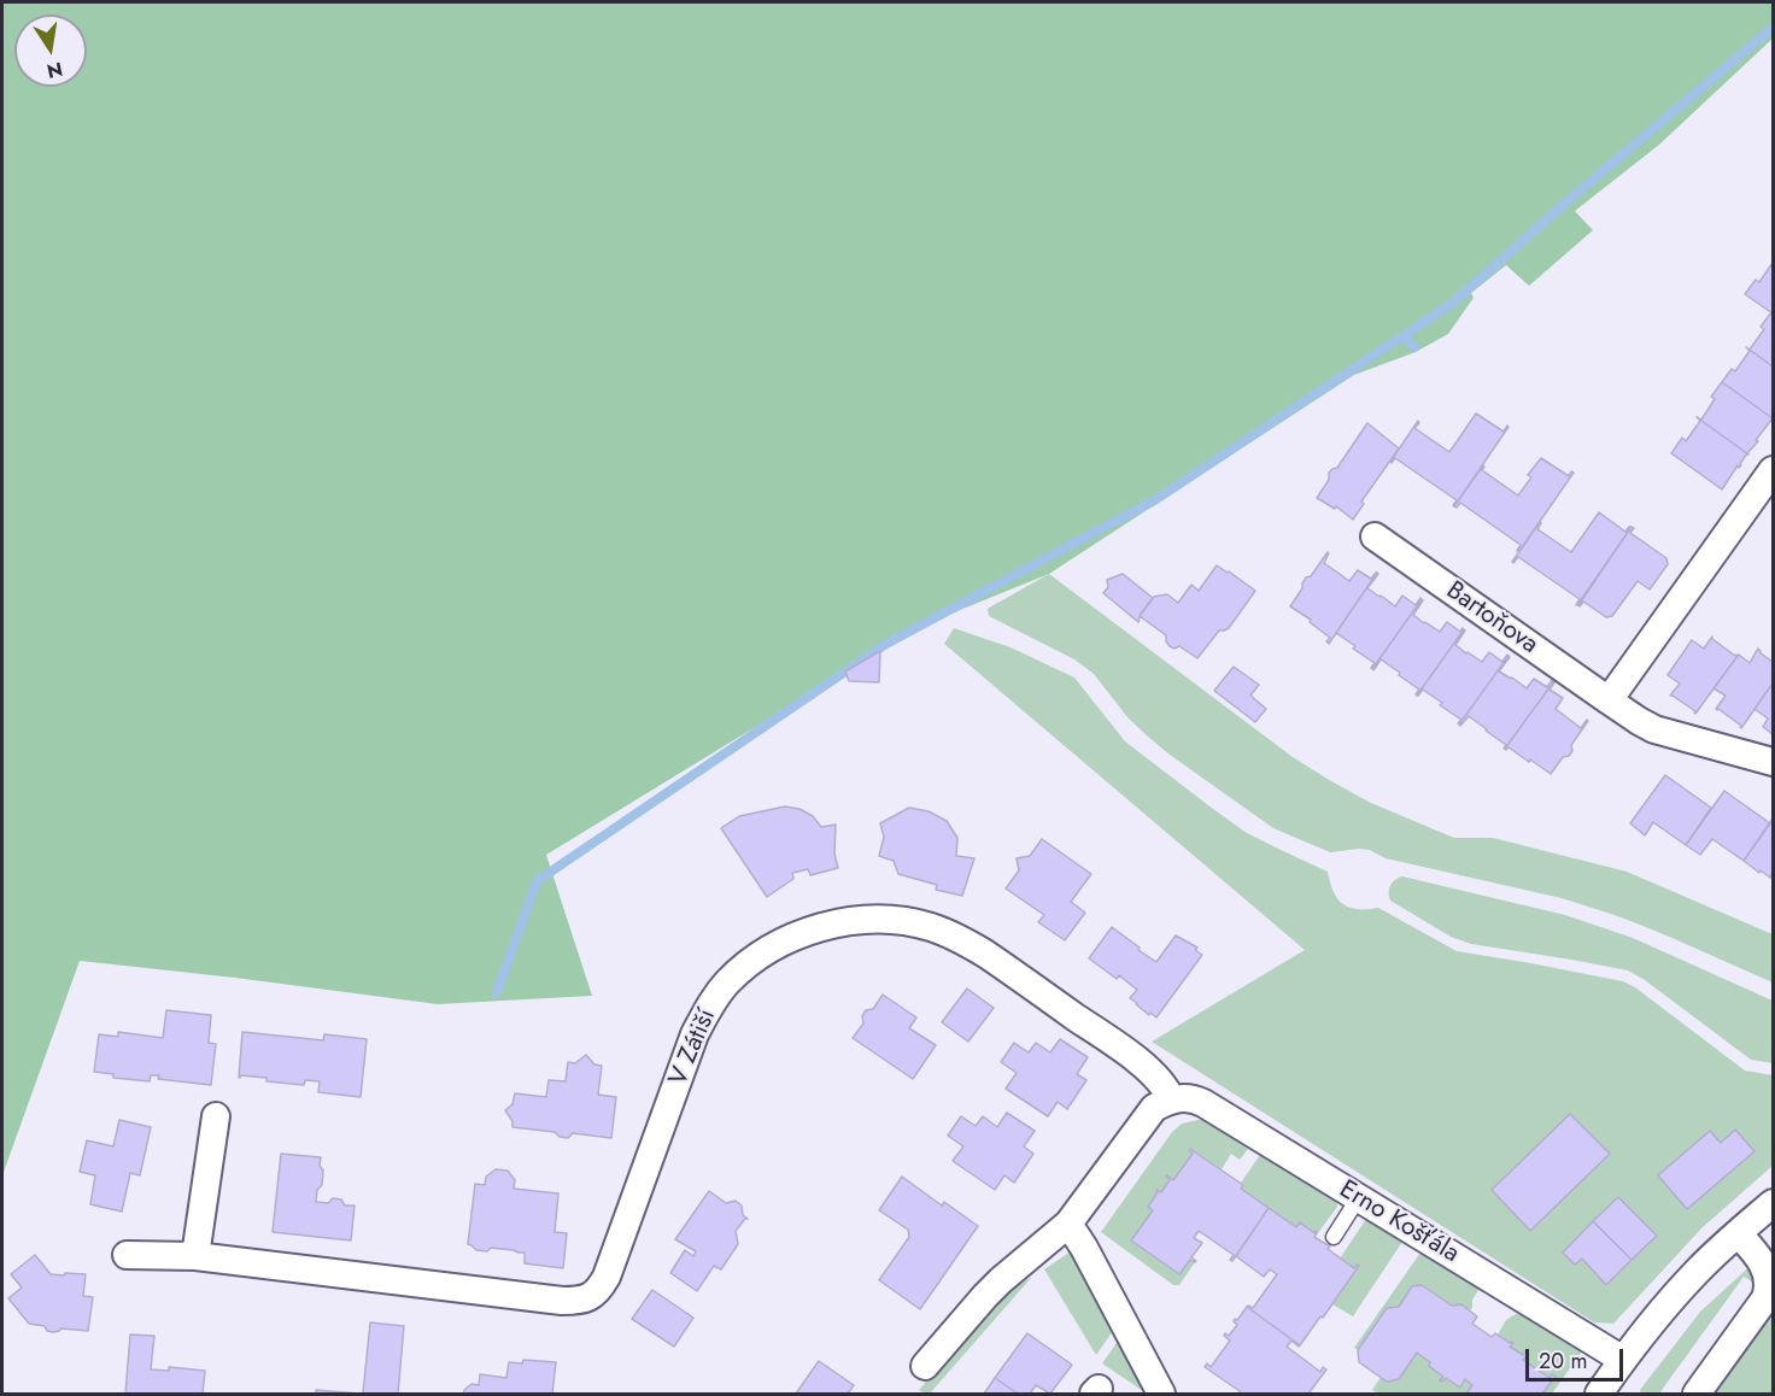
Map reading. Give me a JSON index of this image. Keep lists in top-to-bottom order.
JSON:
{
  "streets": {
    "street": ["Bartoňova", "V Zátiší", "Erno Košťála"]
  },
  "crossings": [
    ["V Zátiší", "Erno Košťála"]
  ],
  "scale_bar": "20 m",
  "north": "bottom"
}
